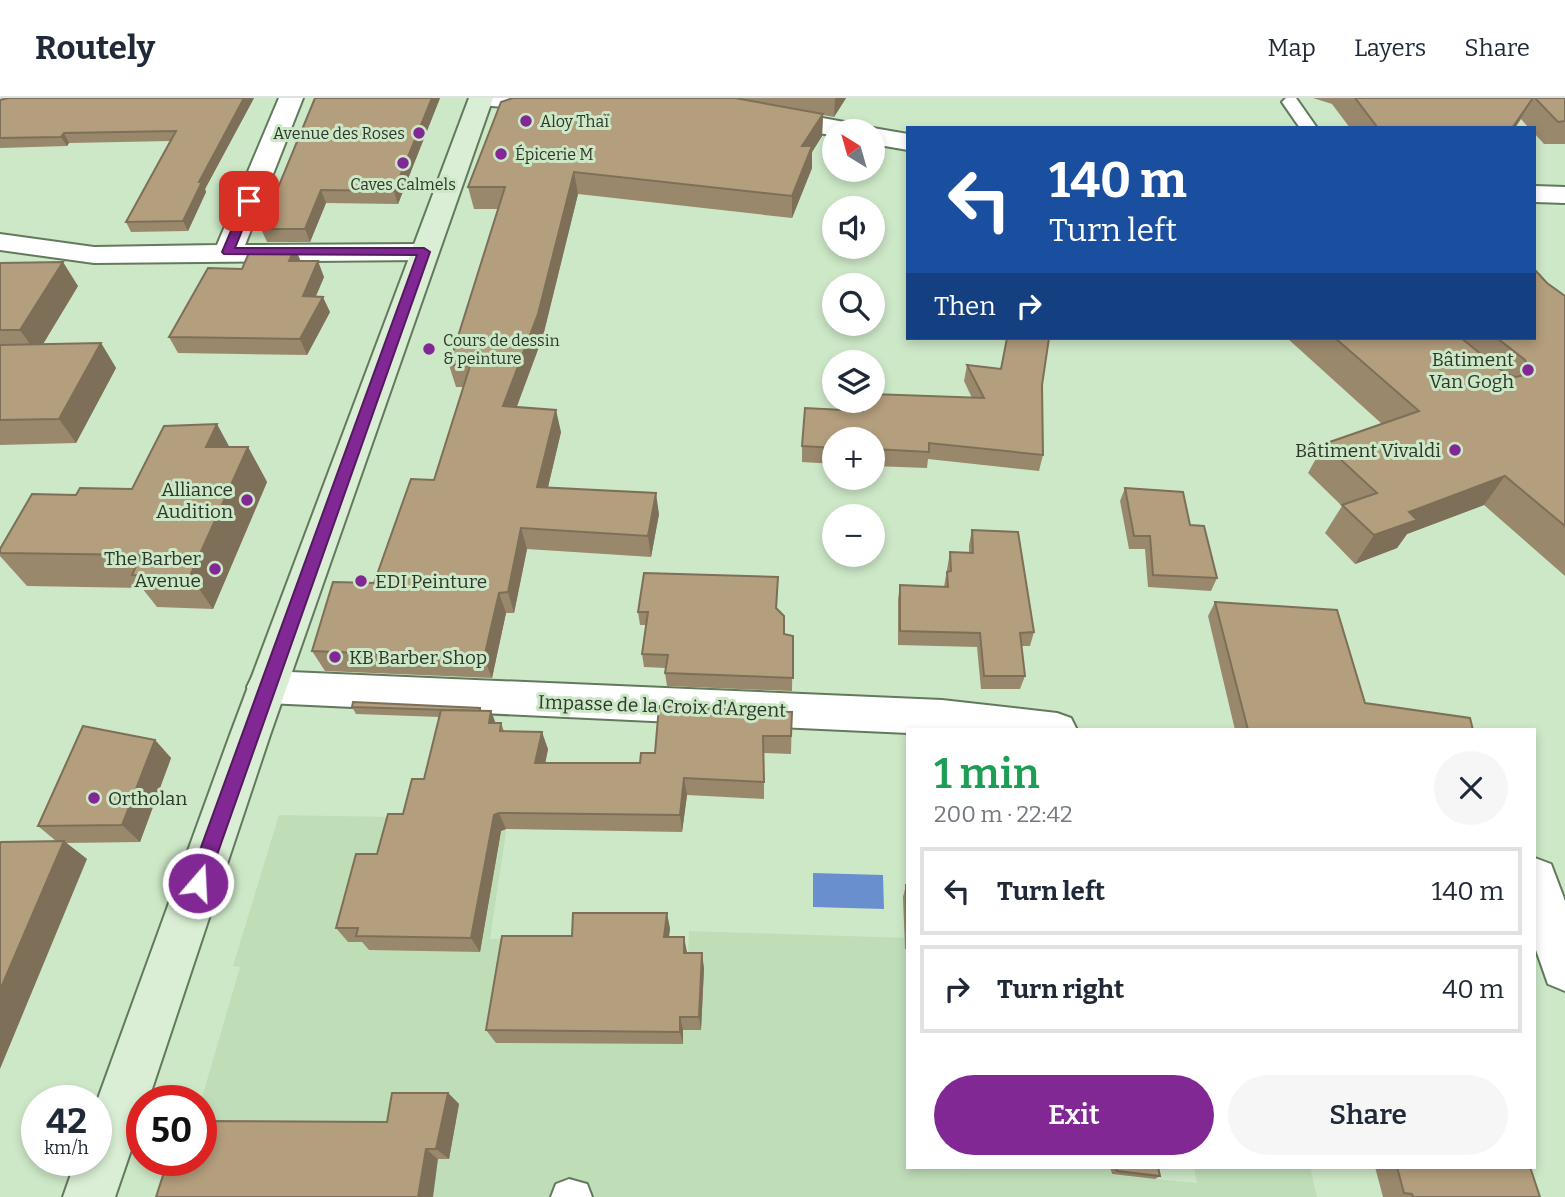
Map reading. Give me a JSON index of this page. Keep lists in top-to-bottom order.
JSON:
{
  "streets": {
    "street": ["Impasse de la Croix d'Argent"]
  },
  "places": [
    "Aloy Thaï",
    "Avenue des Roses",
    "Épicerie M",
    "Caves Calmels",
    "Cours de dessin & peinture",
    "Bâtiment Van Gogh",
    "Bâtiment Vivaldi",
    "Alliance Audition",
    "The Barber Avenue",
    "EDI Peinture",
    "KB Barber Shop",
    "Ortholan"
  ],
  "north": "top left",
  "page": {
    "header": "Routely",
    "nav": ["Map", "Layers", "Share"],
    "map_buttons": ["+", "−"],
    "turn": ["140 m", "Turn left"],
    "then": "Then",
    "heading": ["1 min", "200 m · 22:42"],
    "list": [
      {
        "name": "Turn left",
        "value": "140 m"
      },
      {
        "name": "Turn right",
        "value": "40 m"
      }
    ],
    "buttons": ["Exit", "Share"],
    "speed": "42 km/h",
    "limit": "50"
  }
}
